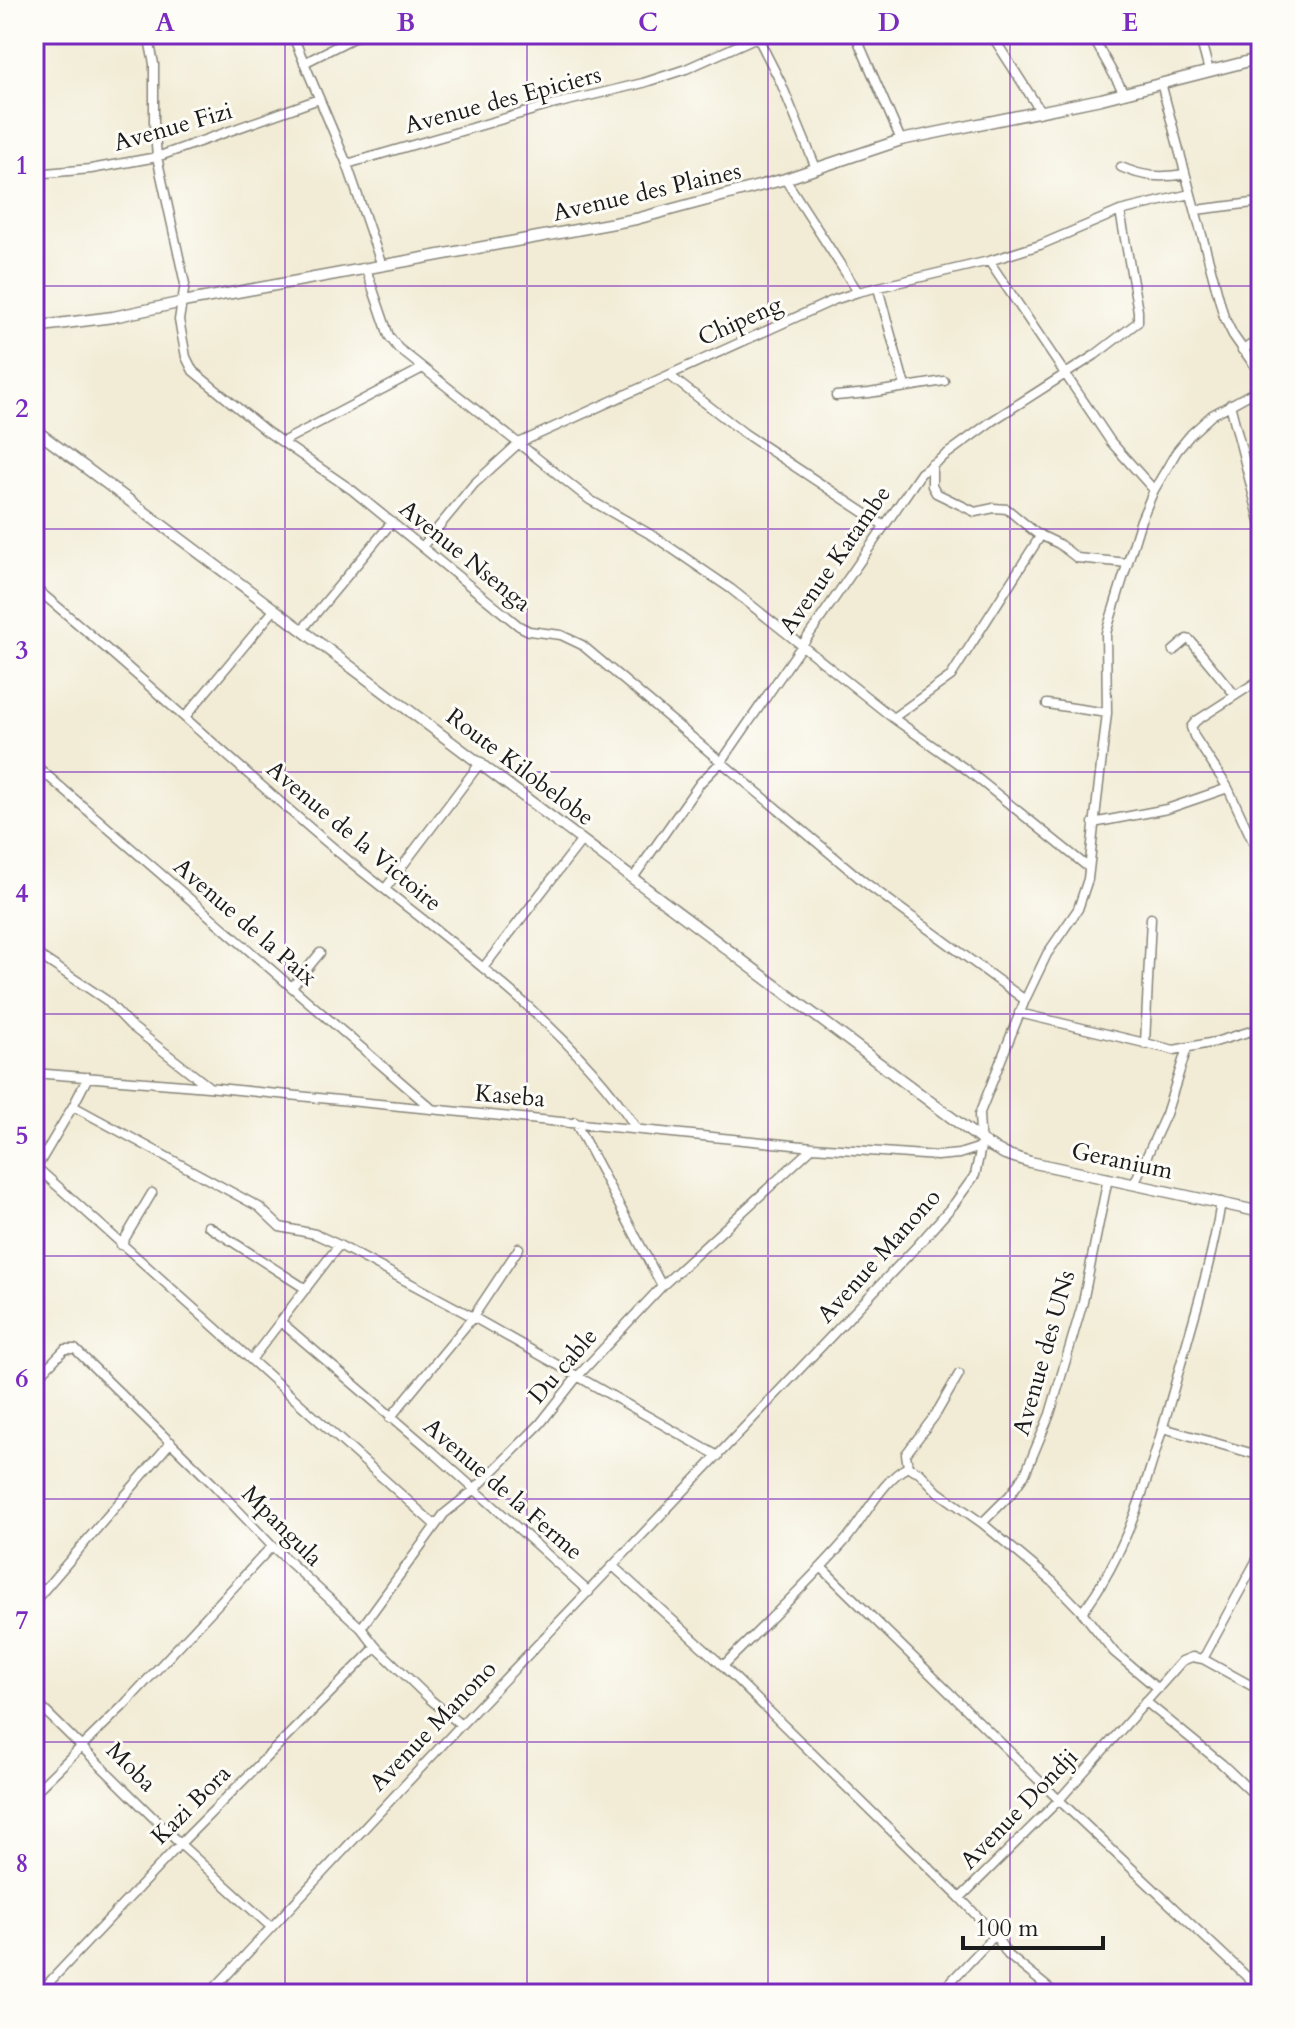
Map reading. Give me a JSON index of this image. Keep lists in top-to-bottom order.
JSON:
{
  "streets": {
    "street": [
      "Avenue des Epiciers",
      "Avenue Fizi",
      "Avenue des Plaines",
      "Chipeng",
      "Avenue Nsenga",
      "Avenue Katambe",
      "Route Kilobelobe",
      "Avenue de la Victoire",
      "Avenue de la Paix",
      "Kaseba",
      "Geranium",
      "Avenue Manono",
      "Avenue des UNs",
      "Du cable",
      "Avenue de la Ferme",
      "Mpangula",
      "Moba",
      "Kazi Bora",
      "Avenue Dondji"
    ]
  },
  "crossings": [
    ["Avenue Fizi", "Avenue Nsenga"],
    ["Avenue des Plaines", "Avenue Nsenga"],
    ["Chipeng", "Avenue Nsenga"],
    ["Chipeng", "Avenue Katambe"],
    ["Avenue Nsenga", "Avenue Katambe"],
    ["Avenue Nsenga", "Avenue Manono"],
    ["Avenue Katambe", "Route Kilobelobe"],
    ["Route Kilobelobe", "Kaseba"],
    ["Route Kilobelobe", "Geranium"],
    ["Route Kilobelobe", "Avenue Manono"],
    ["Avenue de la Victoire", "Kaseba"],
    ["Avenue de la Paix", "Kaseba"],
    ["Kaseba", "Geranium"],
    ["Kaseba", "Avenue Manono"],
    ["Kaseba", "Du cable"],
    ["Geranium", "Avenue Manono"],
    ["Geranium", "Avenue des UNs"],
    ["Avenue Manono", "Avenue de la Ferme"],
    ["Avenue Manono", "Mpangula"],
    ["Avenue Manono", "Moba"],
    ["Du cable", "Avenue de la Ferme"],
    ["Du cable", "Mpangula"],
    ["Mpangula", "Kazi Bora"],
    ["Moba", "Kazi Bora"]
  ],
  "scale_bar": "100 m",
  "grid": {
    "columns": [
      "A",
      "B",
      "C",
      "D",
      "E"
    ],
    "rows": [
      "1",
      "2",
      "3",
      "4",
      "5",
      "6",
      "7",
      "8"
    ]
  }
}
